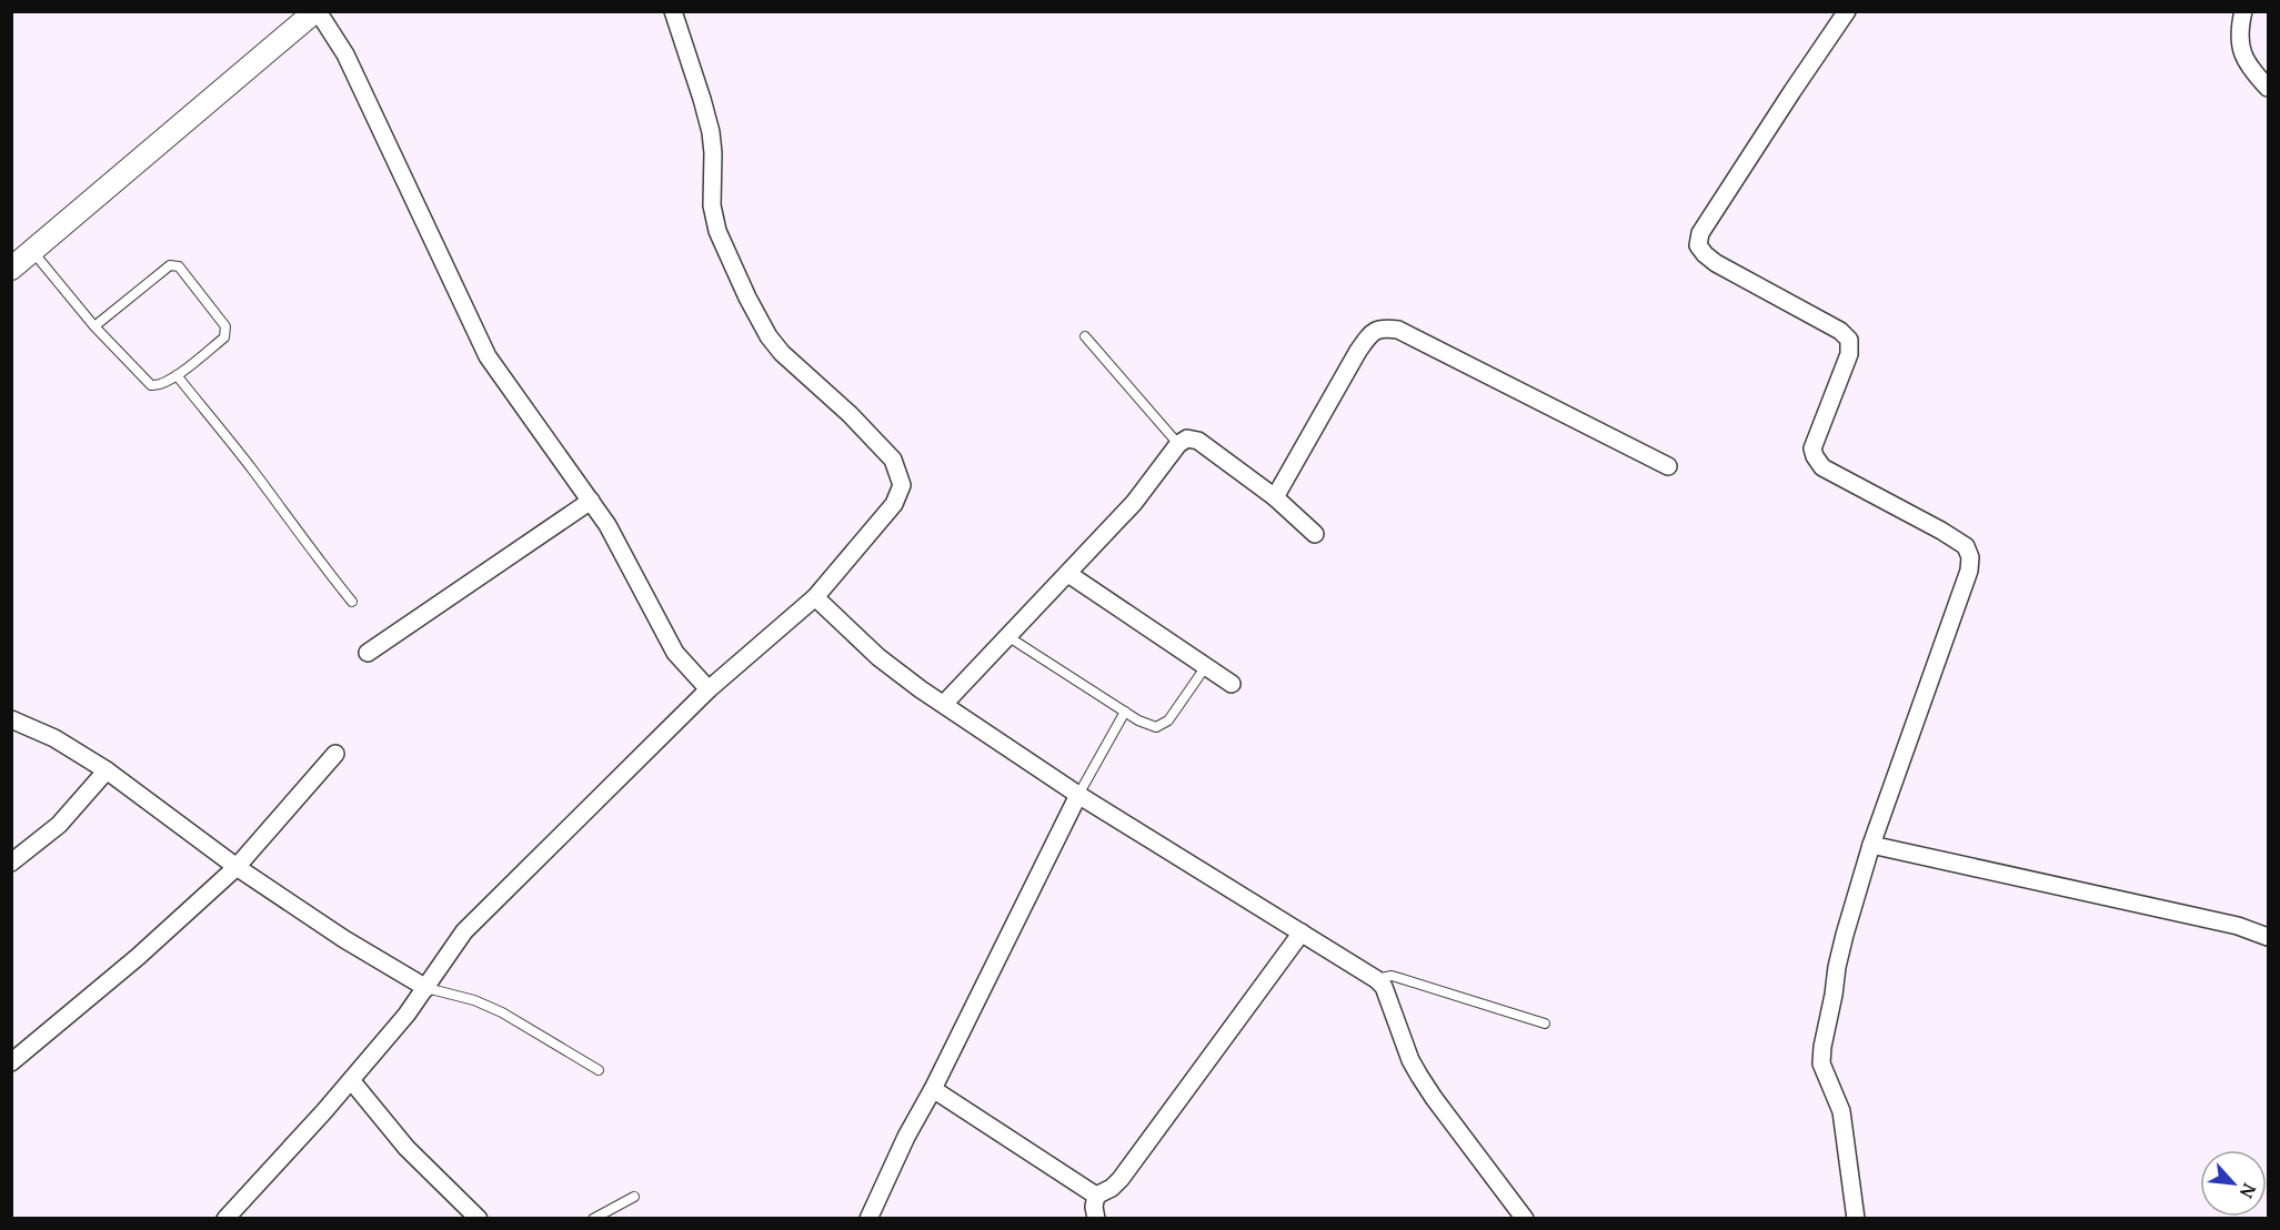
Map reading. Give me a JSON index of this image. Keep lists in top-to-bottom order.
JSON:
{
  "north": "bottom right"
}
